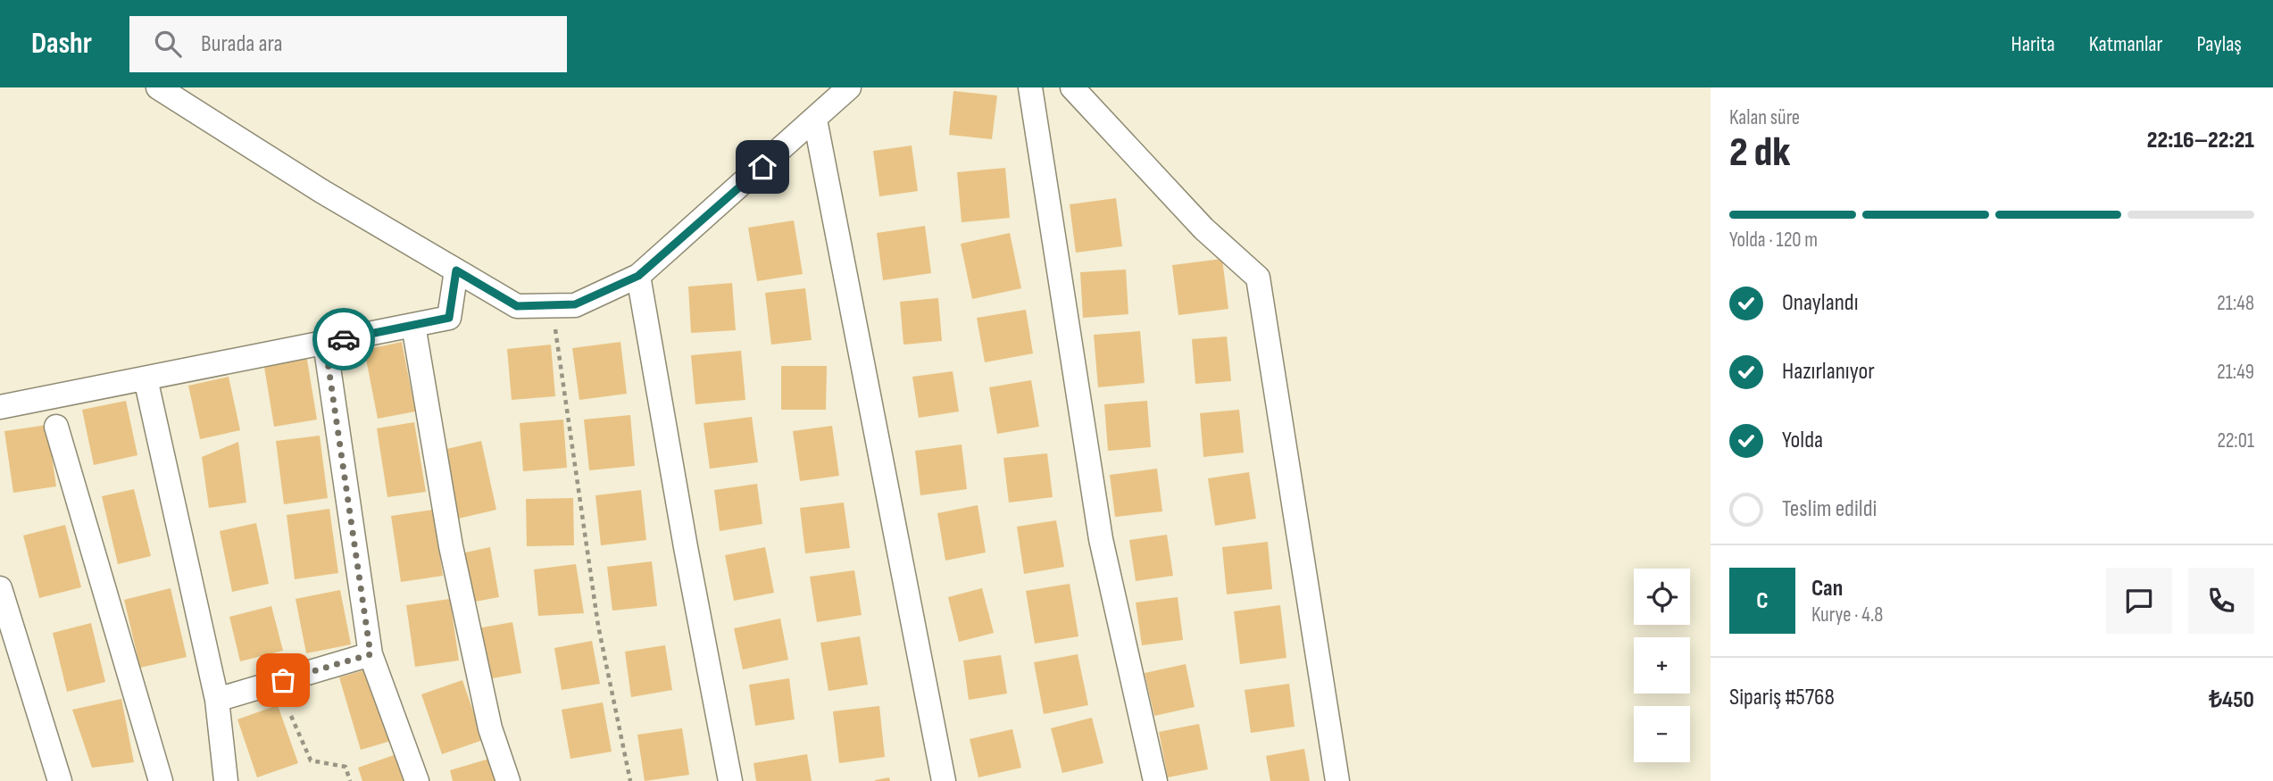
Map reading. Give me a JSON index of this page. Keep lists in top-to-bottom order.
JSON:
{
  "page": {
    "header": "Dashr",
    "search": "Burada ara",
    "nav": ["Harita", "Katmanlar", "Paylaş"],
    "heading": ["2 dk", "Kalan süre", "22:16–22:21"],
    "panel": [
      "Can",
      "Kurye · 4.8",
      "Sipariş #5768",
      "₺450"
    ],
    "bar": "Yolda · 120 m",
    "list": [
      ["Onaylandı", "21:48"],
      ["Hazırlanıyor", "21:49"],
      ["Yolda", "22:01"],
      "Teslim edildi"
    ],
    "round": "C",
    "map_buttons": ["+", "−"]
  }
}
